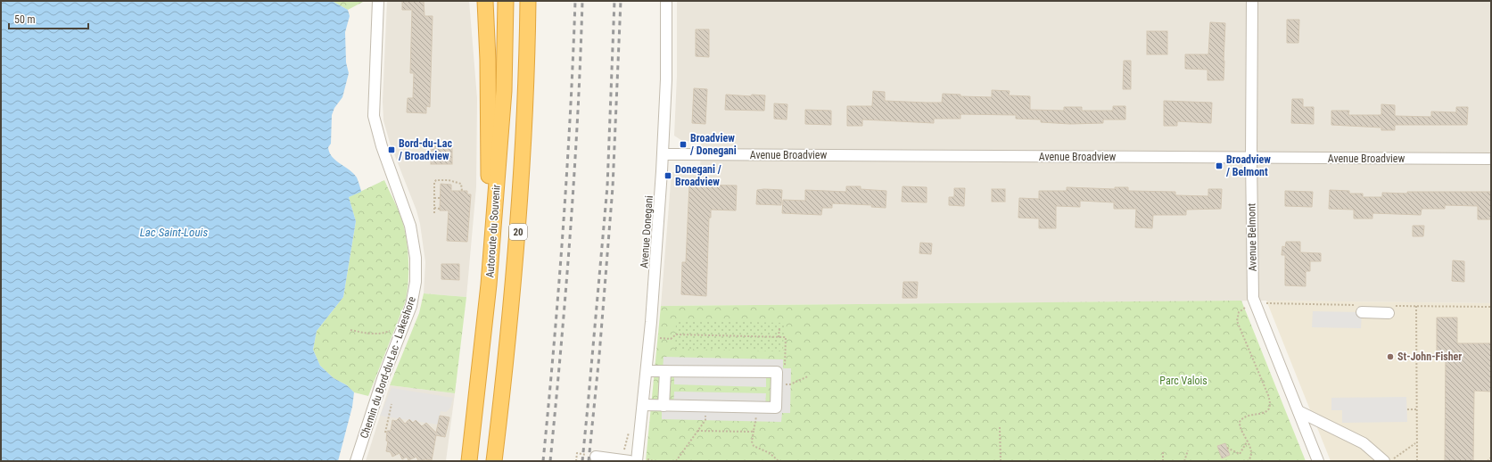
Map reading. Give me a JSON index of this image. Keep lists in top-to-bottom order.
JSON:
{
  "streets": {
    "highway": ["Autoroute du Souvenir", "20"],
    "street": [
      "Avenue Broadview",
      "Avenue Donegani",
      "Avenue Belmont",
      "Chemin du Bord-du-Lac - Lakeshore"
    ]
  },
  "crossings": [
    ["Avenue Broadview", "Avenue Donegani"],
    ["Avenue Broadview", "Avenue Belmont"]
  ],
  "water": ["Lac Saint-Louis"],
  "parks": ["Parc Valois"],
  "places": {
    "transit": [
      "Broadview / Donegani",
      "Bord-du-Lac / Broadview",
      "Broadview / Belmont",
      "Donegani / Broadview"
    ],
    "other": ["St-John-Fisher"]
  },
  "scale_bar": "50 m"
}
